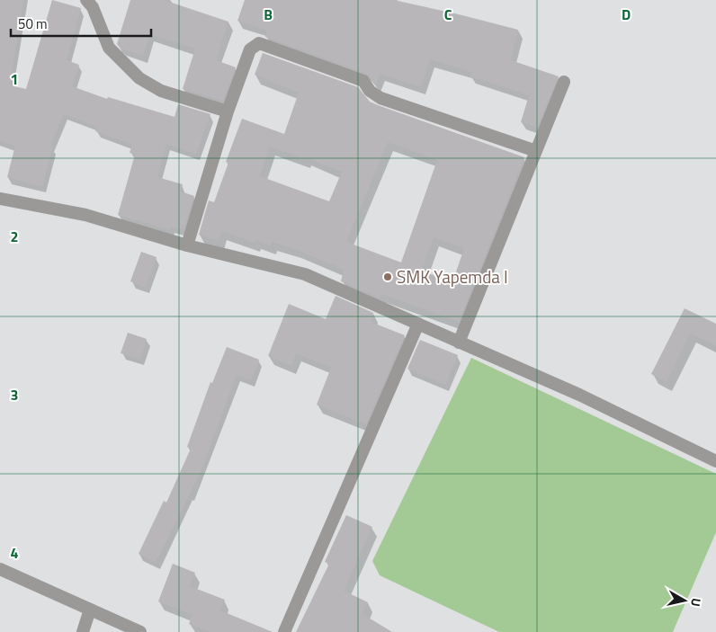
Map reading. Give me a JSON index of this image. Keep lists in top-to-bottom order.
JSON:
{
  "places": ["SMK Yapemda I"],
  "scale_bar": "50 m",
  "north": "right",
  "grid": {
    "columns": ["B", "C", "D"],
    "rows": [
      "1",
      "2",
      "3",
      "4"
    ]
  }
}
